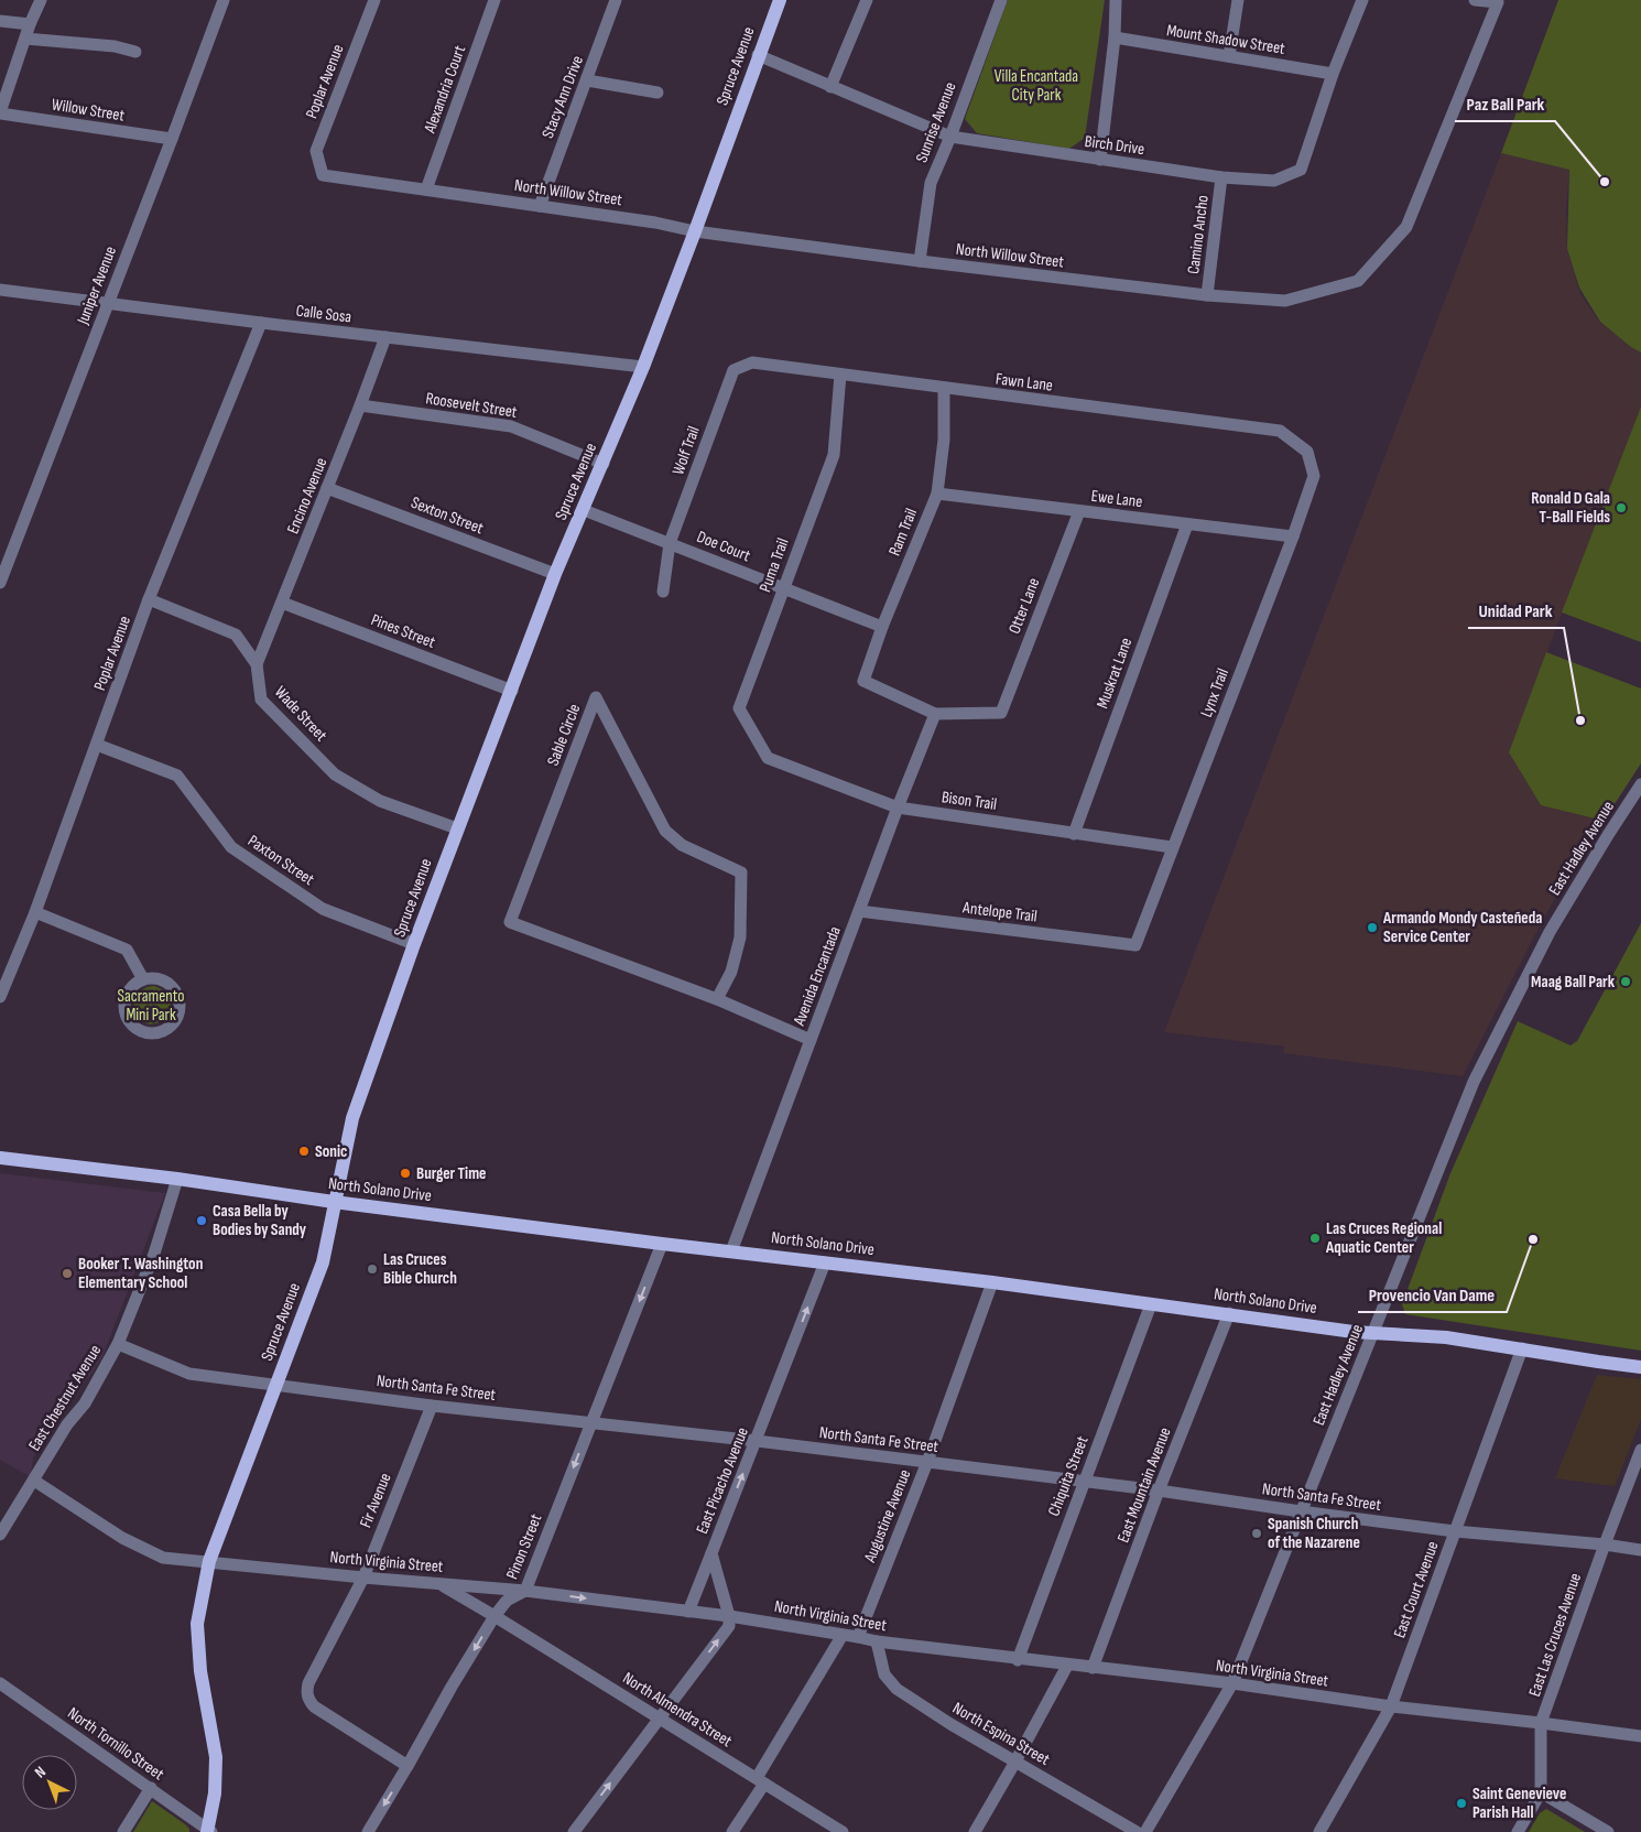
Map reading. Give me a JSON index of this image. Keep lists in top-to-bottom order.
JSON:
{
  "streets": {
    "main road": ["Spruce Avenue", "North Solano Drive"],
    "street": [
      "Mount Shadow Street",
      "Poplar Avenue",
      "Alexandria Court",
      "Stacy Ann Drive",
      "Willow Street",
      "Sunrise Avenue",
      "Birch Drive",
      "North Willow Street",
      "Camino Ancho",
      "Juniper Avenue",
      "Calle Sosa",
      "Fawn Lane",
      "Roosevelt Street",
      "Wolf Trail",
      "Encino Avenue",
      "Ewe Lane",
      "Sexton Street",
      "Ram Trail",
      "Doe Court",
      "Puma Trail",
      "Otter Lane",
      "Pines Street",
      "Muskrat Lane",
      "Lynx Trail",
      "Wade Street",
      "Sable Circle",
      "Bison Trail",
      "East Hadley Avenue",
      "Paxton Street",
      "Antelope Trail",
      "Avenida Encantada",
      "North Santa Fe Street",
      "East Chestnut Avenue",
      "Chiquita Street",
      "East Picacho Avenue",
      "East Mountain Avenue",
      "Fir Avenue",
      "Augustine Avenue",
      "Pinon Street",
      "North Virginia Street",
      "East Court Avenue",
      "East Las Cruces Avenue",
      "North Almendra Street",
      "North Espina Street",
      "North Tornillo Street"
    ]
  },
  "crossings": [
    ["Mount Shadow Street", "Birch Drive"],
    ["Spruce Avenue", "Birch Drive"],
    ["Spruce Avenue", "North Willow Street"],
    ["Spruce Avenue", "Calle Sosa"],
    ["Spruce Avenue", "Roosevelt Street"],
    ["Spruce Avenue", "Sexton Street"],
    ["Spruce Avenue", "Doe Court"],
    ["Spruce Avenue", "Pines Street"],
    ["Spruce Avenue", "Wade Street"],
    ["Spruce Avenue", "Paxton Street"],
    ["Spruce Avenue", "North Solano Drive"],
    ["Spruce Avenue", "North Santa Fe Street"],
    ["Spruce Avenue", "North Virginia Street"],
    ["Spruce Avenue", "North Tornillo Street"],
    ["Poplar Avenue", "North Willow Street"],
    ["Poplar Avenue", "Calle Sosa"],
    ["Poplar Avenue", "Wade Street"],
    ["Poplar Avenue", "Paxton Street"],
    ["Alexandria Court", "North Willow Street"],
    ["Stacy Ann Drive", "North Willow Street"],
    ["Willow Street", "Juniper Avenue"],
    ["Sunrise Avenue", "Birch Drive"],
    ["Sunrise Avenue", "North Willow Street"],
    ["Birch Drive", "Camino Ancho"],
    ["North Willow Street", "Camino Ancho"],
    ["Juniper Avenue", "Calle Sosa"],
    ["Calle Sosa", "Encino Avenue"],
    ["Fawn Lane", "Wolf Trail"],
    ["Fawn Lane", "Ram Trail"],
    ["Fawn Lane", "Puma Trail"],
    ["Fawn Lane", "Lynx Trail"],
    ["Roosevelt Street", "Encino Avenue"],
    ["Wolf Trail", "Doe Court"],
    ["Encino Avenue", "Sexton Street"],
    ["Encino Avenue", "Pines Street"],
    ["Encino Avenue", "Wade Street"],
    ["Ewe Lane", "Ram Trail"],
    ["Ewe Lane", "Otter Lane"],
    ["Ewe Lane", "Muskrat Lane"],
    ["Ewe Lane", "Lynx Trail"],
    ["Ram Trail", "Doe Court"],
    ["Ram Trail", "Otter Lane"],
    ["Ram Trail", "Avenida Encantada"],
    ["Doe Court", "Puma Trail"],
    ["Puma Trail", "Bison Trail"],
    ["Otter Lane", "Avenida Encantada"],
    ["Muskrat Lane", "Bison Trail"],
    ["Lynx Trail", "Bison Trail"],
    ["Lynx Trail", "Antelope Trail"],
    ["Sable Circle", "Avenida Encantada"],
    ["Bison Trail", "Avenida Encantada"],
    ["East Hadley Avenue", "North Solano Drive"],
    ["East Hadley Avenue", "North Santa Fe Street"],
    ["East Hadley Avenue", "North Virginia Street"],
    ["Antelope Trail", "Avenida Encantada"],
    ["Avenida Encantada", "North Solano Drive"],
    ["North Solano Drive", "East Chestnut Avenue"],
    ["North Solano Drive", "Chiquita Street"],
    ["North Solano Drive", "East Picacho Avenue"],
    ["North Solano Drive", "East Mountain Avenue"],
    ["North Solano Drive", "Augustine Avenue"],
    ["North Solano Drive", "Pinon Street"],
    ["North Solano Drive", "East Court Avenue"],
    ["North Santa Fe Street", "East Chestnut Avenue"],
    ["North Santa Fe Street", "Chiquita Street"],
    ["North Santa Fe Street", "East Picacho Avenue"],
    ["North Santa Fe Street", "East Mountain Avenue"],
    ["North Santa Fe Street", "Fir Avenue"],
    ["North Santa Fe Street", "Augustine Avenue"],
    ["North Santa Fe Street", "Pinon Street"],
    ["North Santa Fe Street", "East Court Avenue"],
    ["North Santa Fe Street", "East Las Cruces Avenue"],
    ["East Chestnut Avenue", "North Virginia Street"],
    ["Chiquita Street", "North Virginia Street"],
    ["East Picacho Avenue", "North Virginia Street"],
    ["East Mountain Avenue", "North Virginia Street"],
    ["Fir Avenue", "Pinon Street"],
    ["Fir Avenue", "North Virginia Street"],
    ["Augustine Avenue", "North Virginia Street"],
    ["Pinon Street", "North Virginia Street"],
    ["Pinon Street", "North Almendra Street"],
    ["North Virginia Street", "East Court Avenue"],
    ["North Virginia Street", "East Las Cruces Avenue"],
    ["North Virginia Street", "North Almendra Street"],
    ["North Virginia Street", "North Espina Street"]
  ],
  "one_way": ["East Picacho Avenue", "Pinon Street"],
  "parks": ["Villa Encantada City Park", "Sacramento Mini Park"],
  "places": [
    "Paz Ball Park",
    "Ronald D Gala T-Ball Fields",
    "Unidad Park",
    "Armando Mondy Casteñeda Service Center",
    "Maag Ball Park",
    "Sonic",
    "Burger Time",
    "Casa Bella by Bodies by Sandy",
    "Las Cruces Regional Aquatic Center",
    "Provencio Van Dame",
    "Las Cruces Bible Church",
    "Booker T. Washington Elementary School",
    "Spanish Church of the Nazarene",
    "Saint Genevieve Parish Hall"
  ],
  "north": "top left"
}
